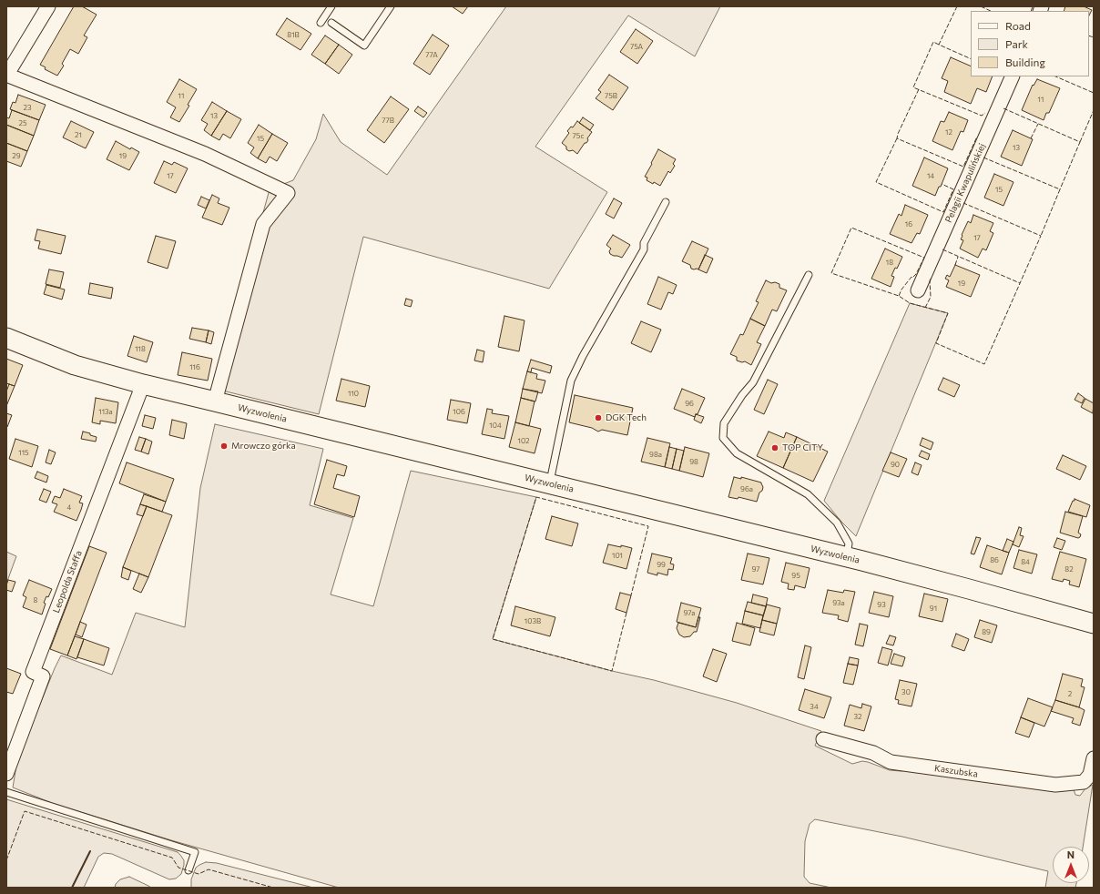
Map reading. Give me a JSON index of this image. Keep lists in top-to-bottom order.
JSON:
{
  "streets": {
    "street": [
      "Pelagii Kwapulińskiej",
      "Wyzwolenia",
      "Leopolda Staffa",
      "Kaszubska"
    ]
  },
  "crossings": [
    ["Wyzwolenia", "Leopolda Staffa"]
  ],
  "places": ["DGK Tech", "Mrowczo górka", "TOP CITY"],
  "house_numbers": [
    "81B",
    "75A",
    "77A",
    "11",
    "75B",
    "11",
    "23",
    "13",
    "77B",
    "25",
    "12",
    "21",
    "75c",
    "15",
    "13",
    "29",
    "19",
    "17",
    "14",
    "15",
    "16",
    "17",
    "18",
    "19",
    "118",
    "116",
    "110",
    "96",
    "113a",
    "106",
    "104",
    "102",
    "115",
    "98a",
    "98",
    "90",
    "96a",
    "4",
    "101",
    "86",
    "84",
    "99",
    "97",
    "82",
    "95",
    "8",
    "93a",
    "93",
    "91",
    "97a",
    "103B",
    "89",
    "30",
    "2",
    "34",
    "32"
  ],
  "legend": ["Road", "Park", "Building"],
  "north": "top"
}
